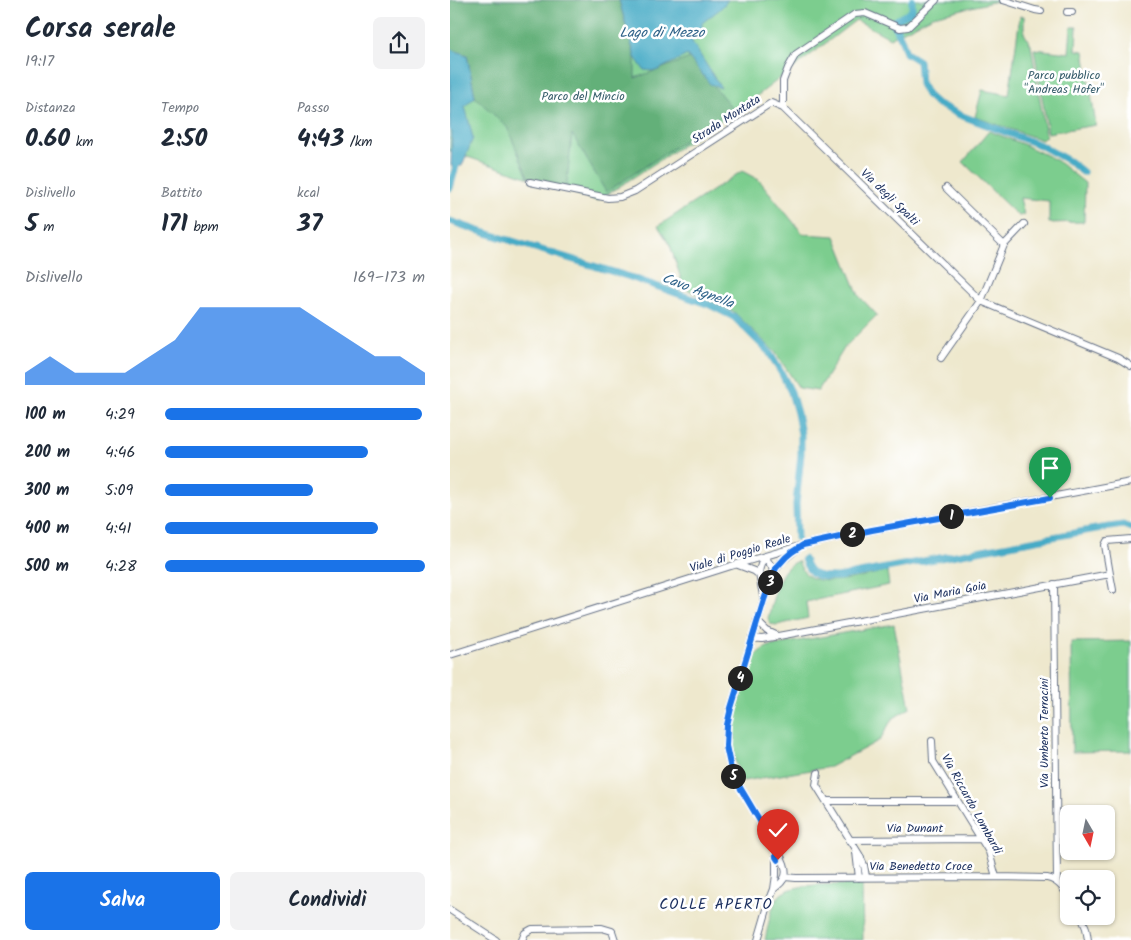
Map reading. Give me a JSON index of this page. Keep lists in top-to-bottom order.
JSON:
{
  "streets": {
    "street": [
      "Strada Montata",
      "Via degli Spalti",
      "Viale di Poggio Reale",
      "Via Maria Goia",
      "Via Umberto Terracini",
      "Via Riccardo Lombardi",
      "Via Dunant",
      "Via Benedetto Croce"
    ]
  },
  "crossings": [
    ["Strada Montata", "Via degli Spalti"],
    ["Via Maria Goia", "Via Umberto Terracini"],
    ["Via Umberto Terracini", "Via Benedetto Croce"],
    ["Via Riccardo Lombardi", "Via Dunant"],
    ["Via Riccardo Lombardi", "Via Benedetto Croce"]
  ],
  "districts": ["COLLE APERTO"],
  "water": ["Lago di Mezzo", "Cavo Agnella"],
  "parks": ["Parco pubblico \"Andreas Hofer\"", "Parco del Mincio"],
  "north": "bottom",
  "page": {
    "heading": ["Corsa serale", "19:17"],
    "stats": [
      ["Distanza", "0.60 km"],
      ["Tempo", "2:50"],
      ["Passo", "4:43 /km"],
      ["Dislivello", "5 m"],
      ["Battito", "171 bpm"],
      ["kcal", "37"]
    ],
    "chart": ["Dislivello", "169–173 m"],
    "list": [
      {
        "name": "100 m",
        "note": "4:29"
      },
      {
        "name": "200 m",
        "note": "4:46"
      },
      {
        "name": "300 m",
        "note": "5:09"
      },
      {
        "name": "400 m",
        "note": "4:41"
      },
      {
        "name": "500 m",
        "note": "4:28"
      }
    ],
    "pins": [
      "1",
      "2",
      "3",
      "4",
      "5"
    ],
    "buttons": ["Salva", "Condividi"]
  }
}
